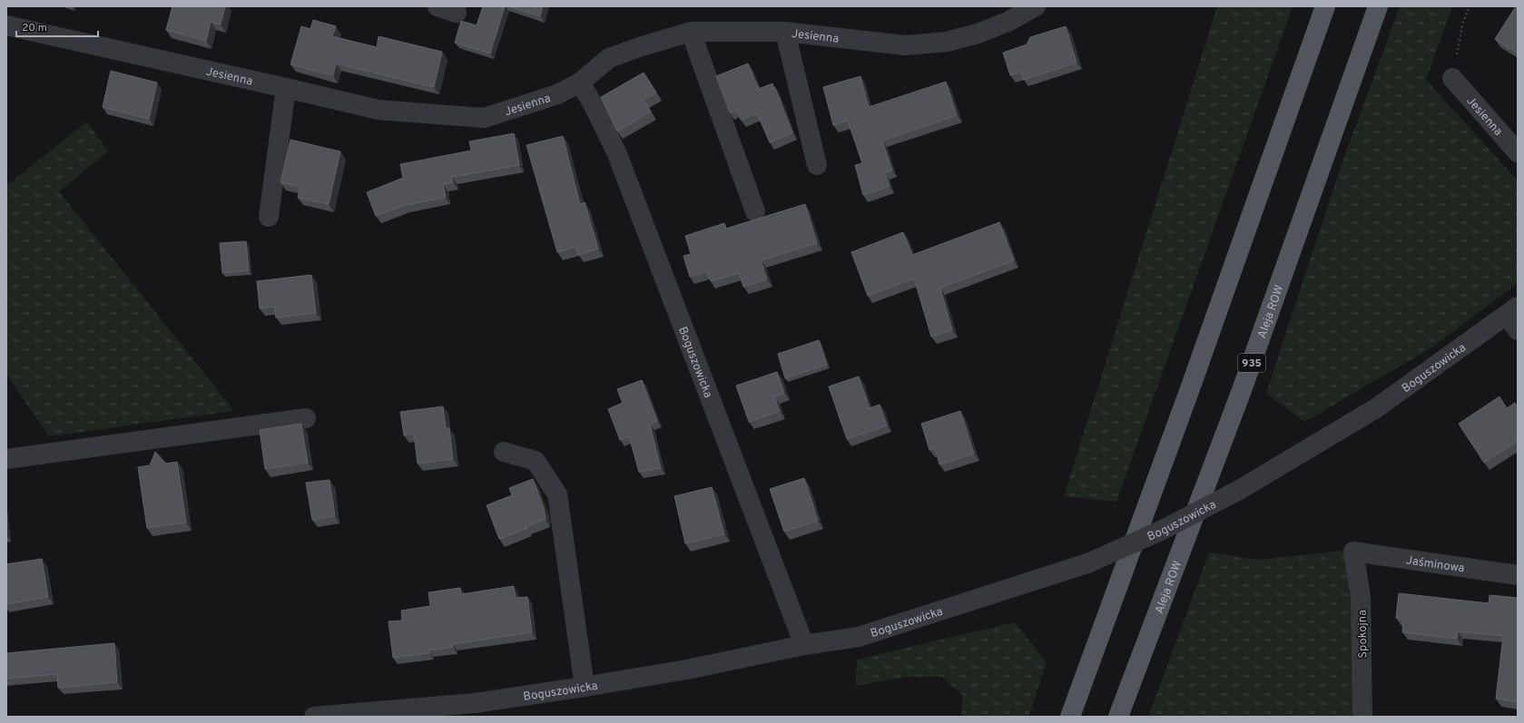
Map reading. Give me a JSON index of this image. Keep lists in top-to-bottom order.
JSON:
{
  "streets": {
    "main road": ["Aleja ROW", "935"],
    "street": [
      "Jesienna",
      "Boguszowicka",
      "Jaśminowa",
      "Spokojna"
    ]
  },
  "crossings": [
    ["Jesienna", "Boguszowicka"],
    ["Jaśminowa", "Spokojna"]
  ],
  "scale_bar": "20 m"
}
